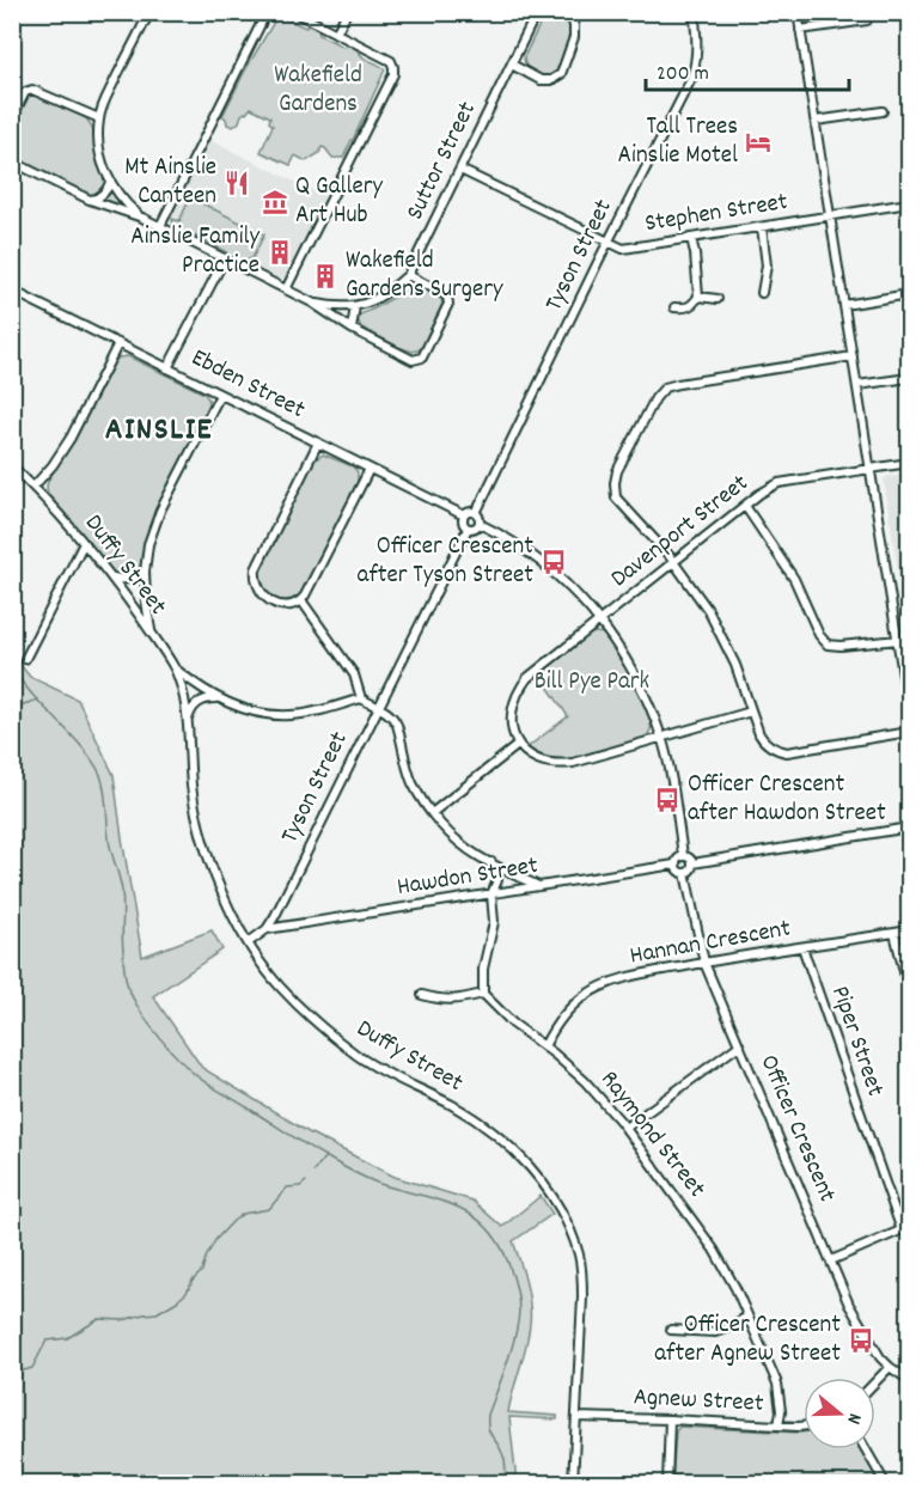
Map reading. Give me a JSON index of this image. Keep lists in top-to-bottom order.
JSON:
{
  "streets": {
    "street": [
      "Suttor Street",
      "Stephen Street",
      "Tyson Street",
      "Ebden Street",
      "Davenport Street",
      "Duffy Street",
      "Hawdon Street",
      "Hannan Crescent",
      "Piper Street",
      "Officer Crescent",
      "Raymond Street",
      "Agnew Street"
    ]
  },
  "crossings": [
    ["Suttor Street", "Stephen Street"],
    ["Stephen Street", "Tyson Street"],
    ["Tyson Street", "Ebden Street"],
    ["Tyson Street", "Duffy Street"],
    ["Tyson Street", "Hawdon Street"],
    ["Duffy Street", "Agnew Street"],
    ["Hawdon Street", "Officer Crescent"],
    ["Hannan Crescent", "Piper Street"],
    ["Hannan Crescent", "Officer Crescent"],
    ["Hannan Crescent", "Raymond Street"],
    ["Raymond Street", "Agnew Street"]
  ],
  "districts": ["AINSLIE"],
  "parks": ["Wakefield Gardens", "Bill Pye Park"],
  "places": {
    "hotel": ["Tall Trees Ainslie Motel"],
    "restaurant": ["Mt Ainslie Canteen"],
    "museum": ["Q Gallery Art Hub"],
    "building": ["Ainslie Family Practice", "Wakefield Gardens Surgery"],
    "bus stop": ["Officer Crescent after Tyson Street", "Officer Crescent after Hawdon Street", "Officer Crescent after Agnew Street"]
  },
  "scale_bar": "200 m",
  "north": "right"
}
